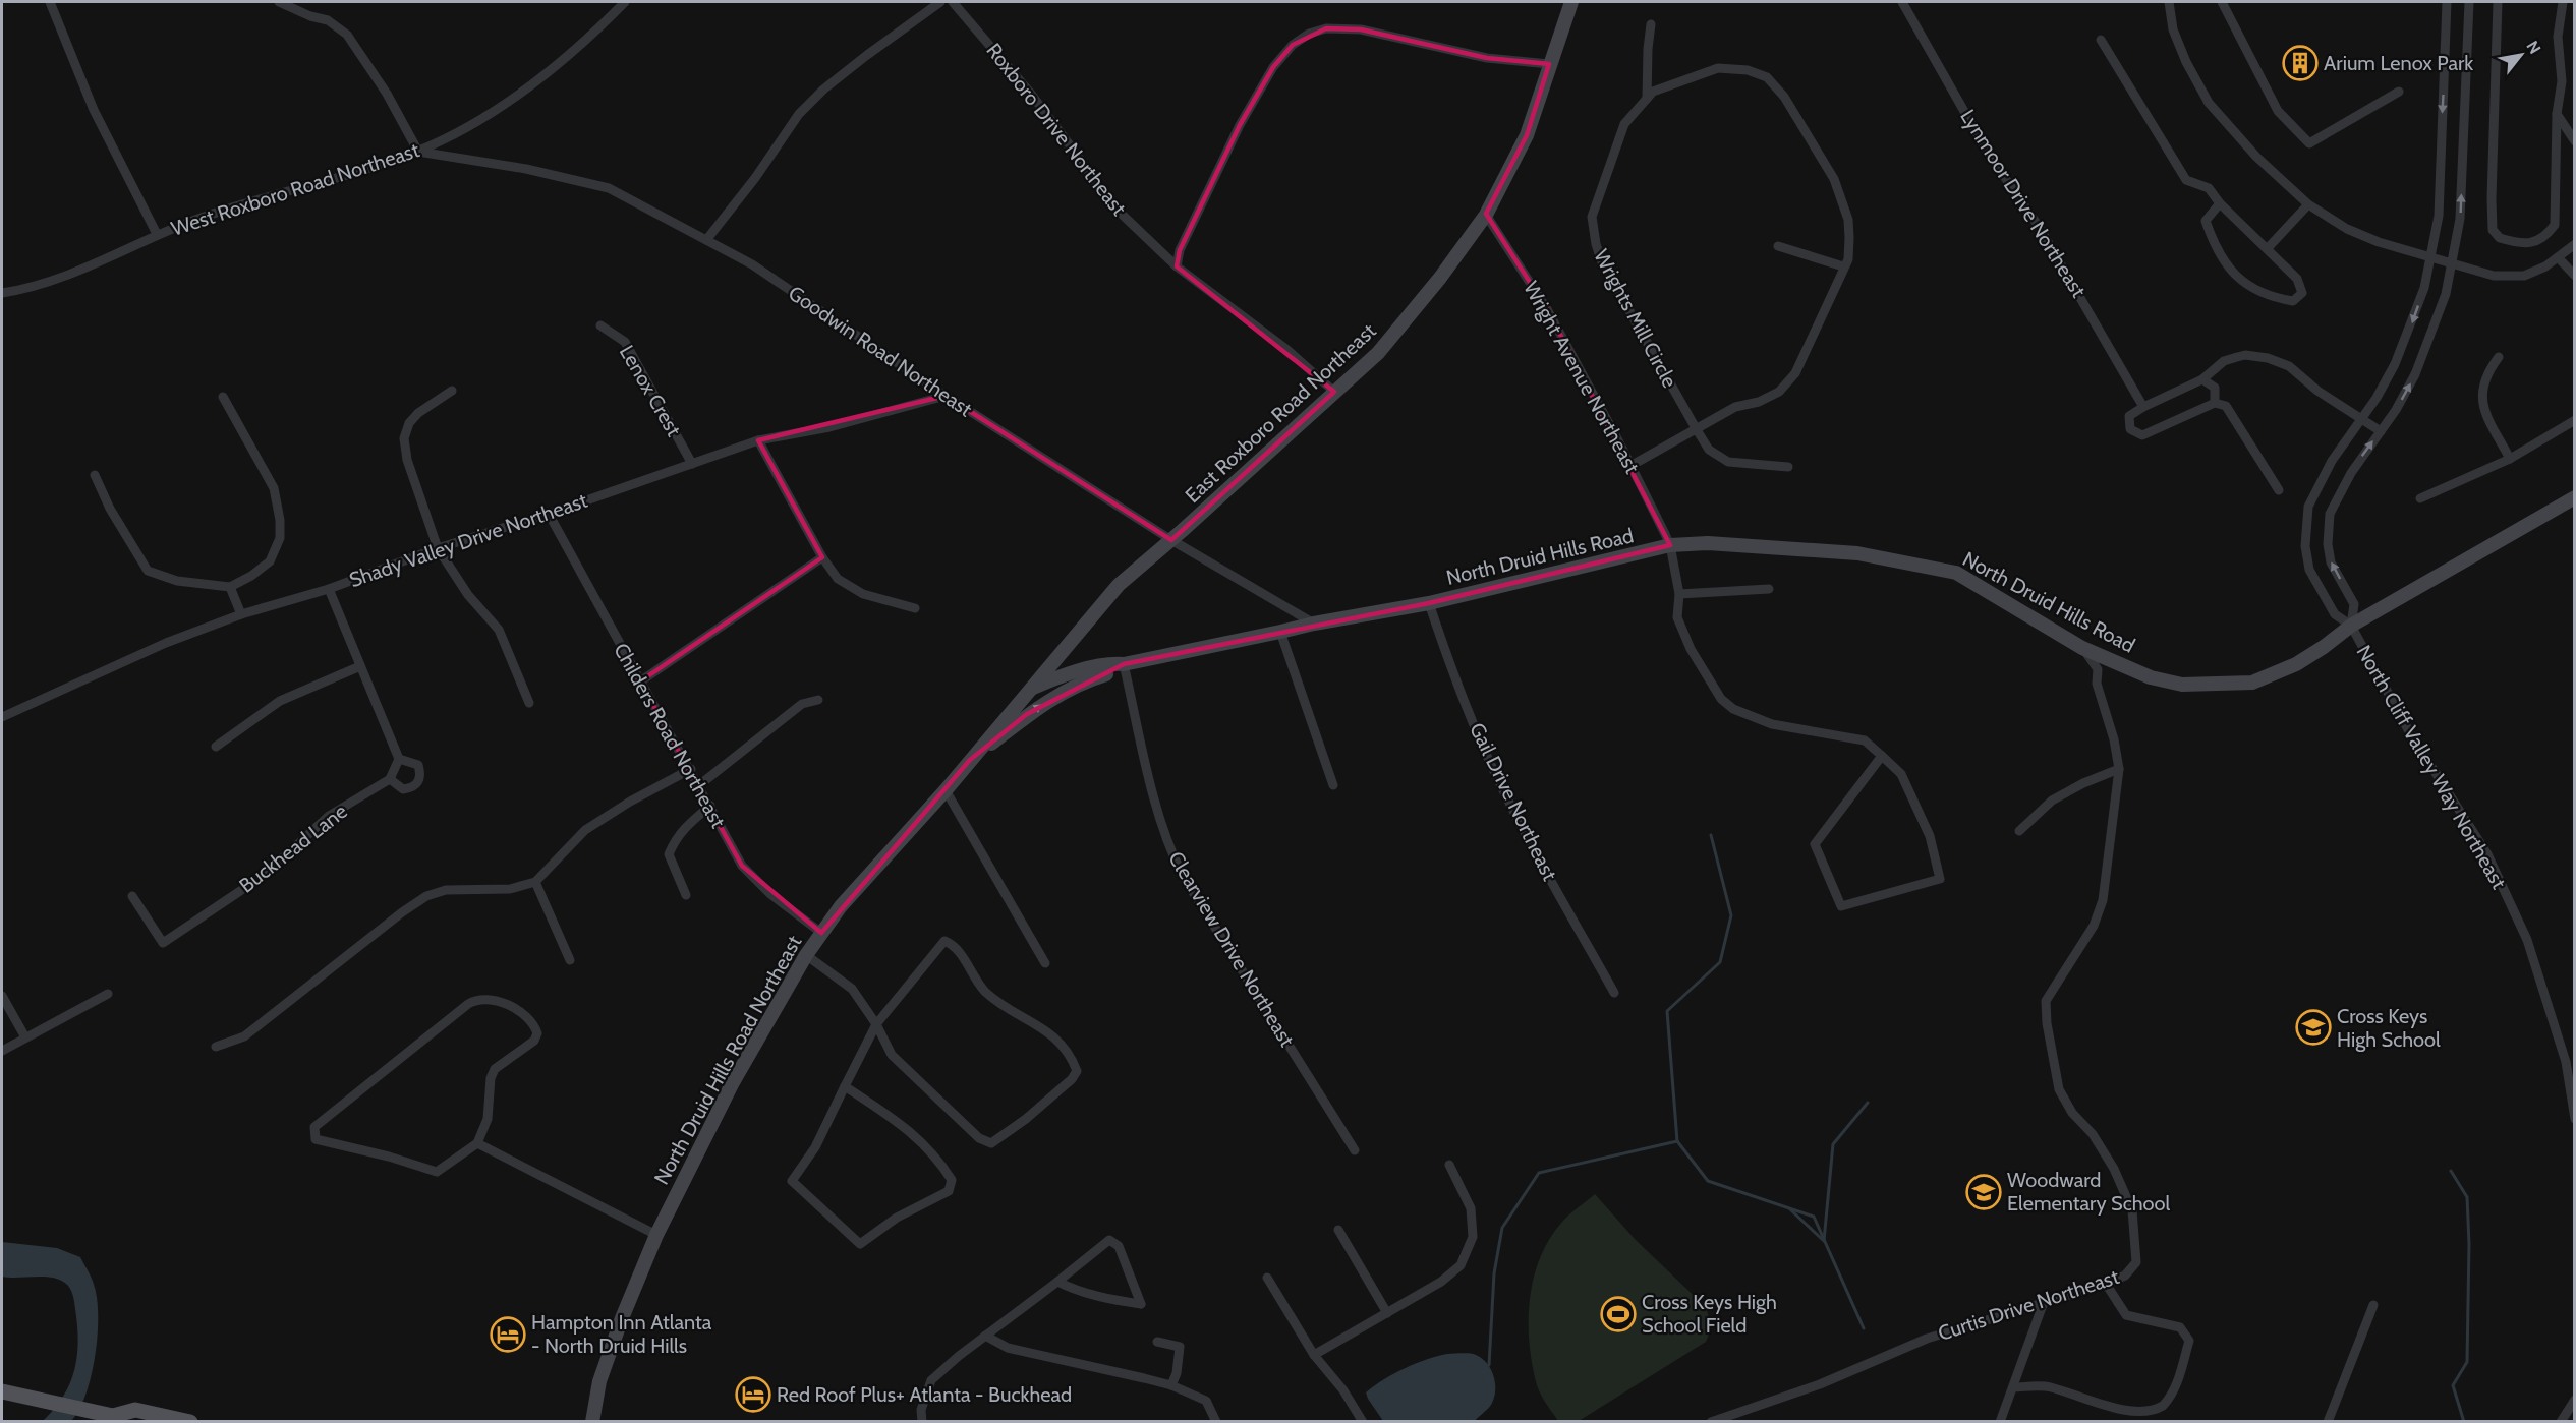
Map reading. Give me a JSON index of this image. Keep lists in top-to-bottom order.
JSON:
{
  "streets": {
    "main road": ["East Roxboro Road Northeast", "North Druid Hills Road", "North Druid Hills Road Northeast"],
    "street": [
      "Roxboro Drive Northeast",
      "West Roxboro Road Northeast",
      "Lynmoor Drive Northeast",
      "Wrights Mill Circle",
      "Goodwin Road Northeast",
      "Wright Avenue Northeast",
      "Lenox Crest",
      "Shady Valley Drive Northeast",
      "Childers Road Northeast",
      "North Cliff Valley Way Northeast",
      "Gail Drive Northeast",
      "Buckhead Lane",
      "Clearview Drive Northeast",
      "Curtis Drive Northeast"
    ]
  },
  "crossings": [
    ["Roxboro Drive Northeast", "East Roxboro Road Northeast"],
    ["West Roxboro Road Northeast", "Goodwin Road Northeast"],
    ["Wrights Mill Circle", "Wright Avenue Northeast"],
    ["Goodwin Road Northeast", "East Roxboro Road Northeast"],
    ["Goodwin Road Northeast", "Shady Valley Drive Northeast"],
    ["Goodwin Road Northeast", "North Druid Hills Road"],
    ["Wright Avenue Northeast", "East Roxboro Road Northeast"],
    ["Wright Avenue Northeast", "North Druid Hills Road"],
    ["Lenox Crest", "Shady Valley Drive Northeast"],
    ["East Roxboro Road Northeast", "North Druid Hills Road"],
    ["East Roxboro Road Northeast", "North Druid Hills Road Northeast"],
    ["Shady Valley Drive Northeast", "Childers Road Northeast"],
    ["North Druid Hills Road", "North Cliff Valley Way Northeast"],
    ["North Druid Hills Road", "Gail Drive Northeast"],
    ["North Druid Hills Road", "Clearview Drive Northeast"],
    ["North Druid Hills Road", "North Druid Hills Road Northeast"],
    ["North Druid Hills Road", "Curtis Drive Northeast"],
    ["Childers Road Northeast", "North Druid Hills Road Northeast"],
    ["Clearview Drive Northeast", "North Druid Hills Road Northeast"]
  ],
  "places": {
    "building": ["Arium Lenox Park"],
    "school or university": ["Cross Keys High School", "Woodward Elementary School"],
    "sports": ["Cross Keys High School Field"],
    "hotel": ["Hampton Inn Atlanta - North Druid Hills", "Red Roof Plus+ Atlanta - Buckhead"]
  },
  "north": "top right"
}
